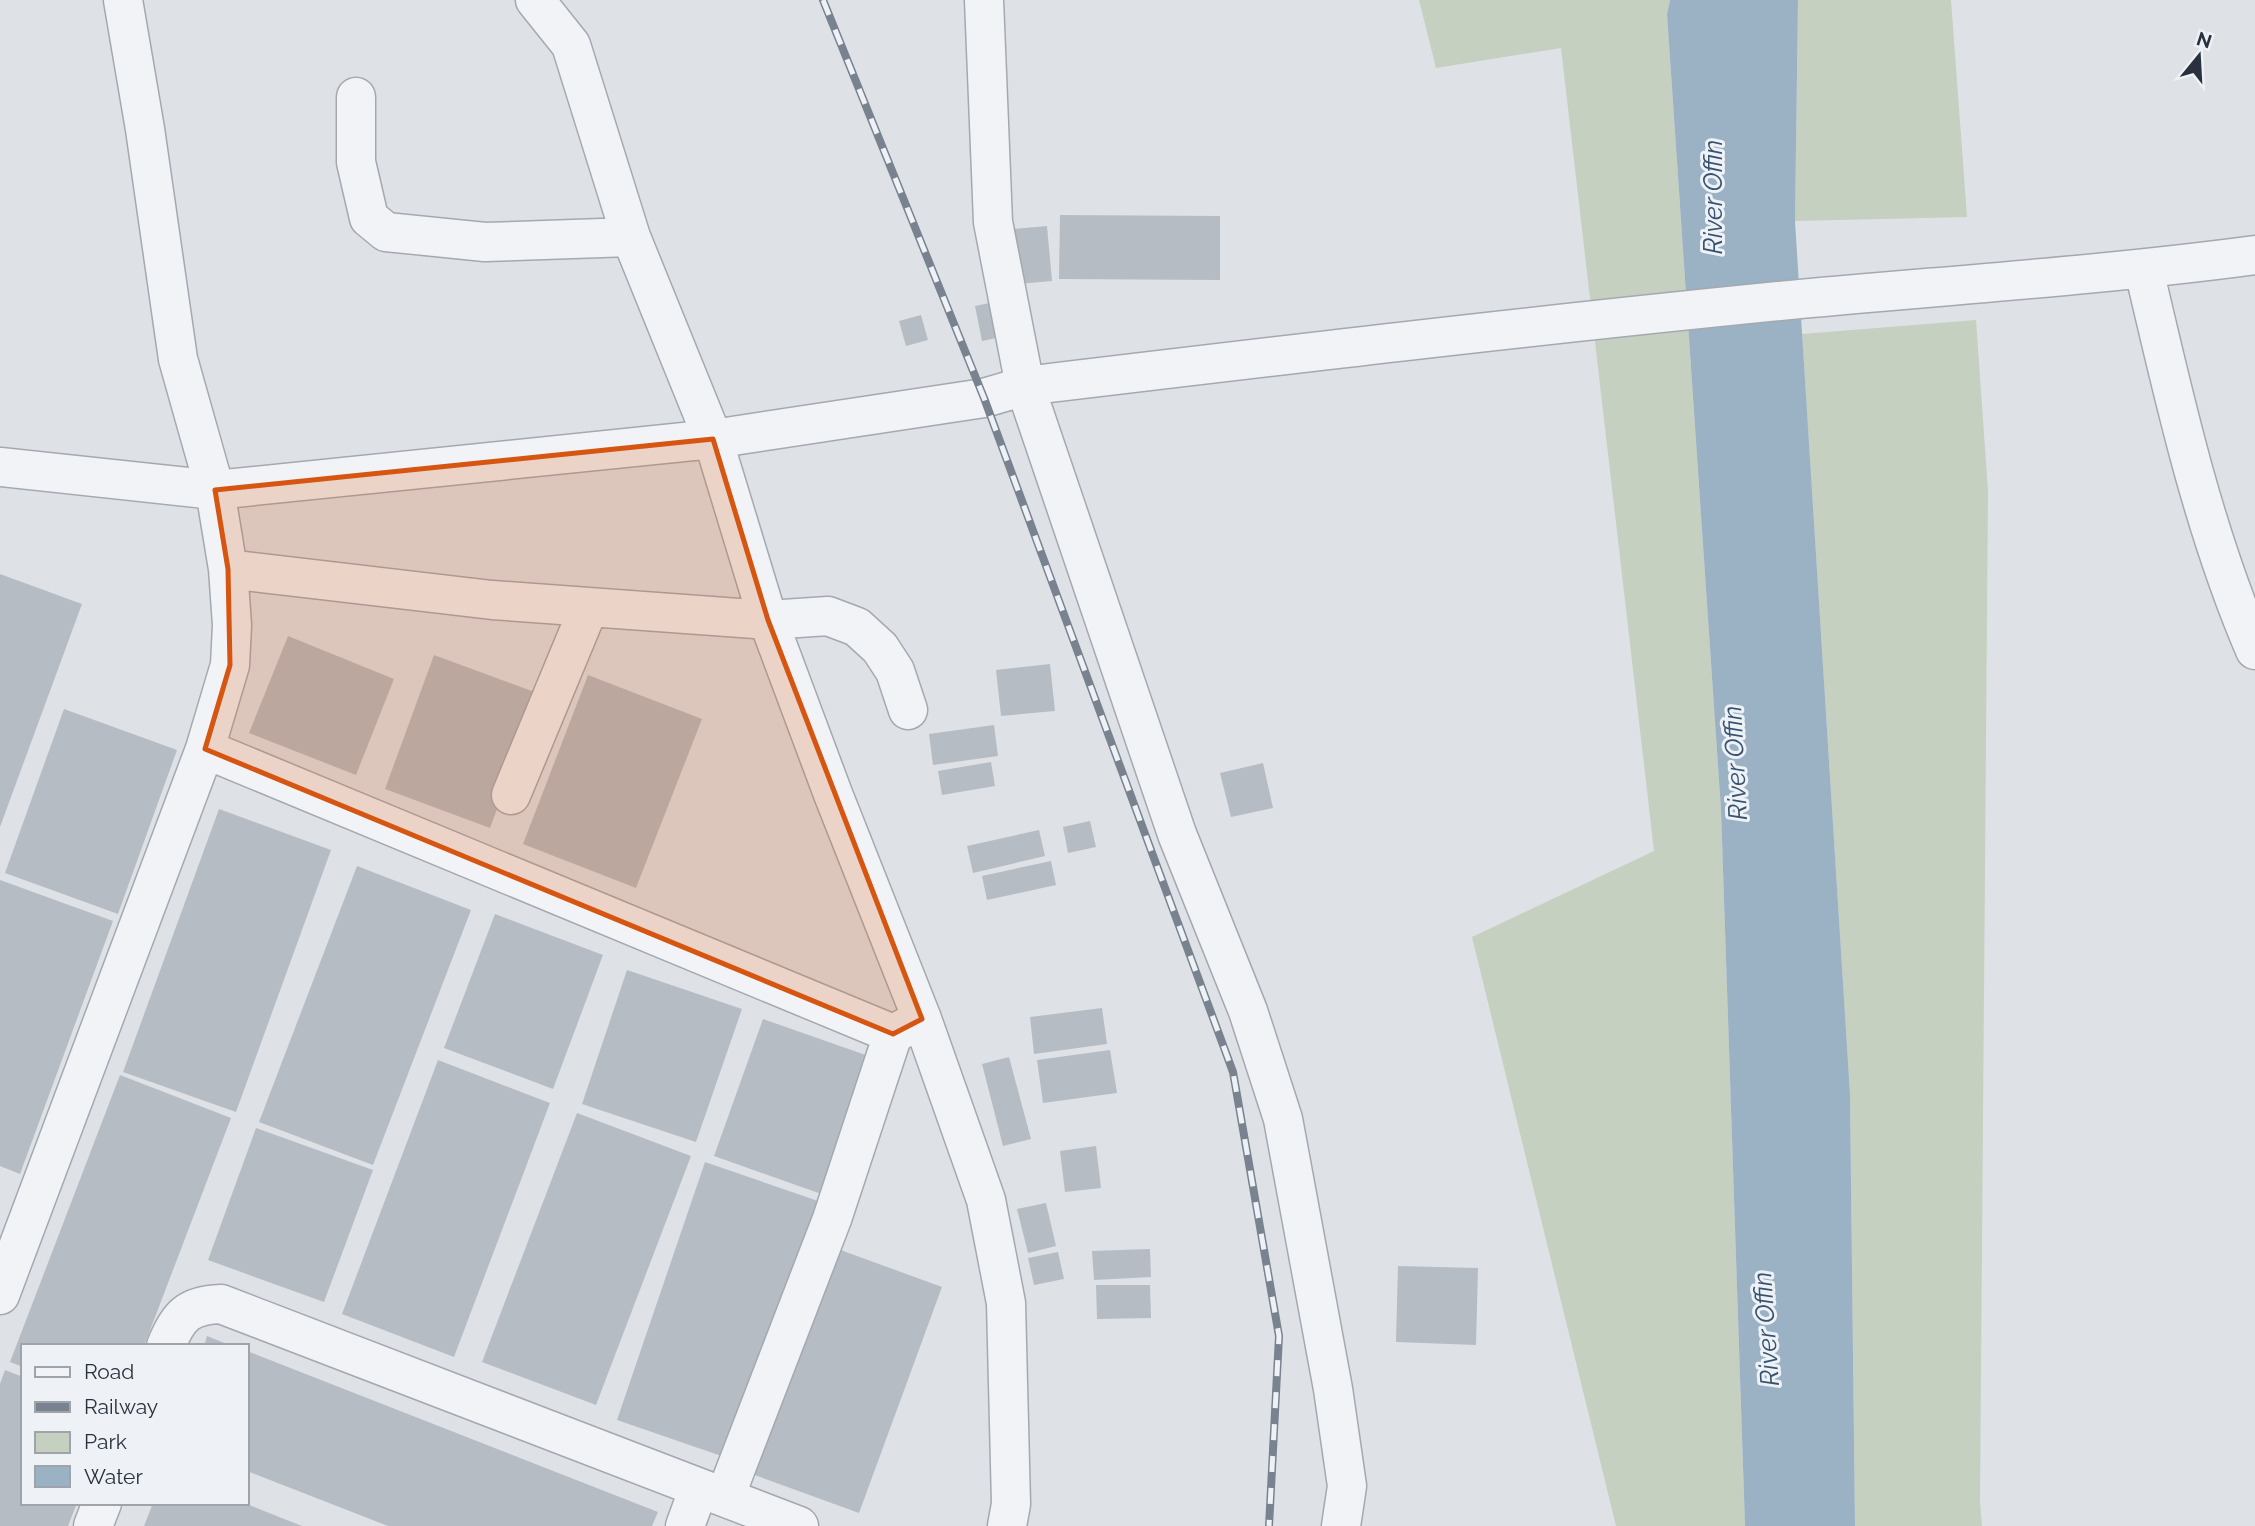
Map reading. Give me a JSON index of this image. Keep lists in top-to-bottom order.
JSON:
{
  "water": ["River Offin"],
  "legend": [
    "Road",
    "Railway",
    "Park",
    "Water"
  ],
  "north": "top"
}
